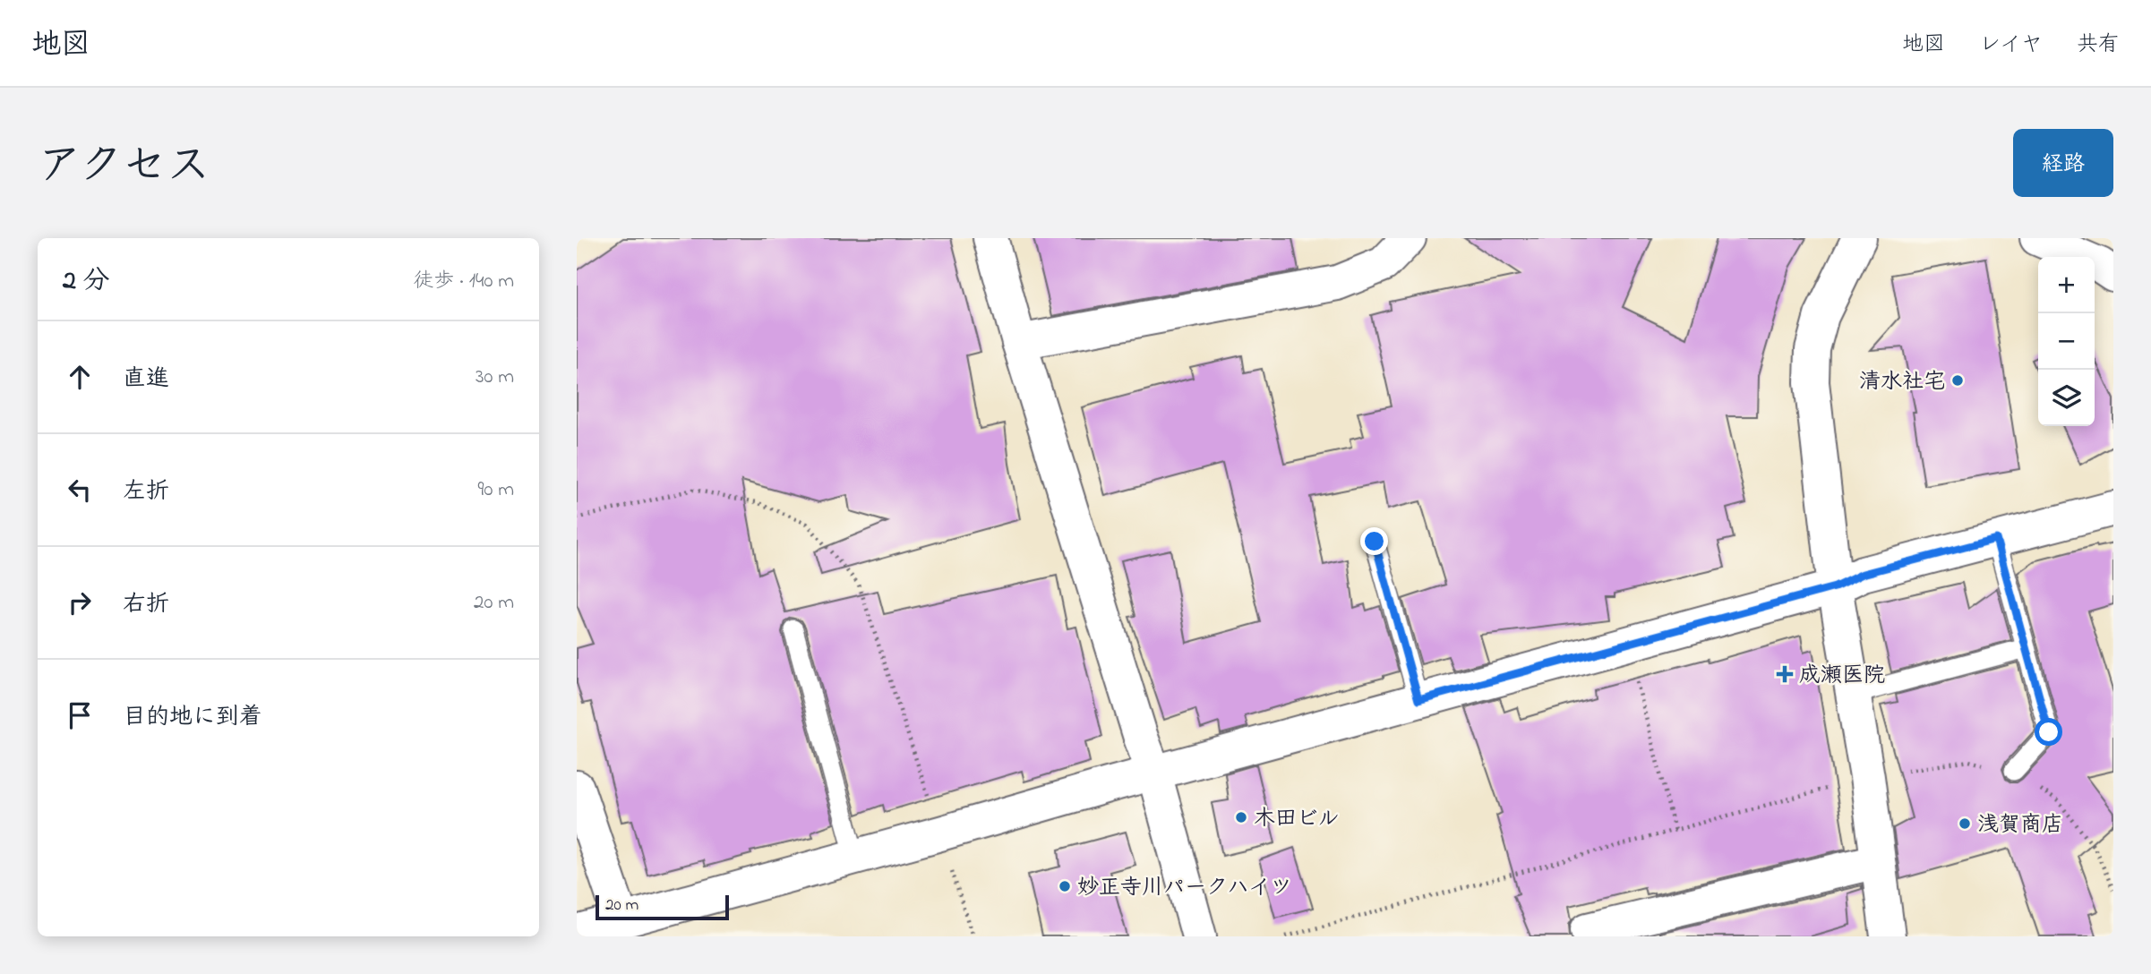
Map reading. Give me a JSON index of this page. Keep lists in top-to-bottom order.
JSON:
{
  "places": {
    "other": [
      "清水社宅",
      "木田ビル",
      "浅賀商店",
      "妙正寺川パークハイツ"
    ],
    "health": ["成瀬医院"]
  },
  "scale_bar": "20 m",
  "page": {
    "header": "地図",
    "nav": ["地図", "レイヤ", "共有"],
    "title": "アクセス",
    "buttons": "経路",
    "heading": ["2 分", "徒歩 · 140 m"],
    "map_buttons": ["+", "−"],
    "list": [
      ["直進", "30 m"],
      ["左折", "90 m"],
      ["右折", "20 m"],
      "目的地に到着"
    ],
    "scale": "20 m"
  }
}
